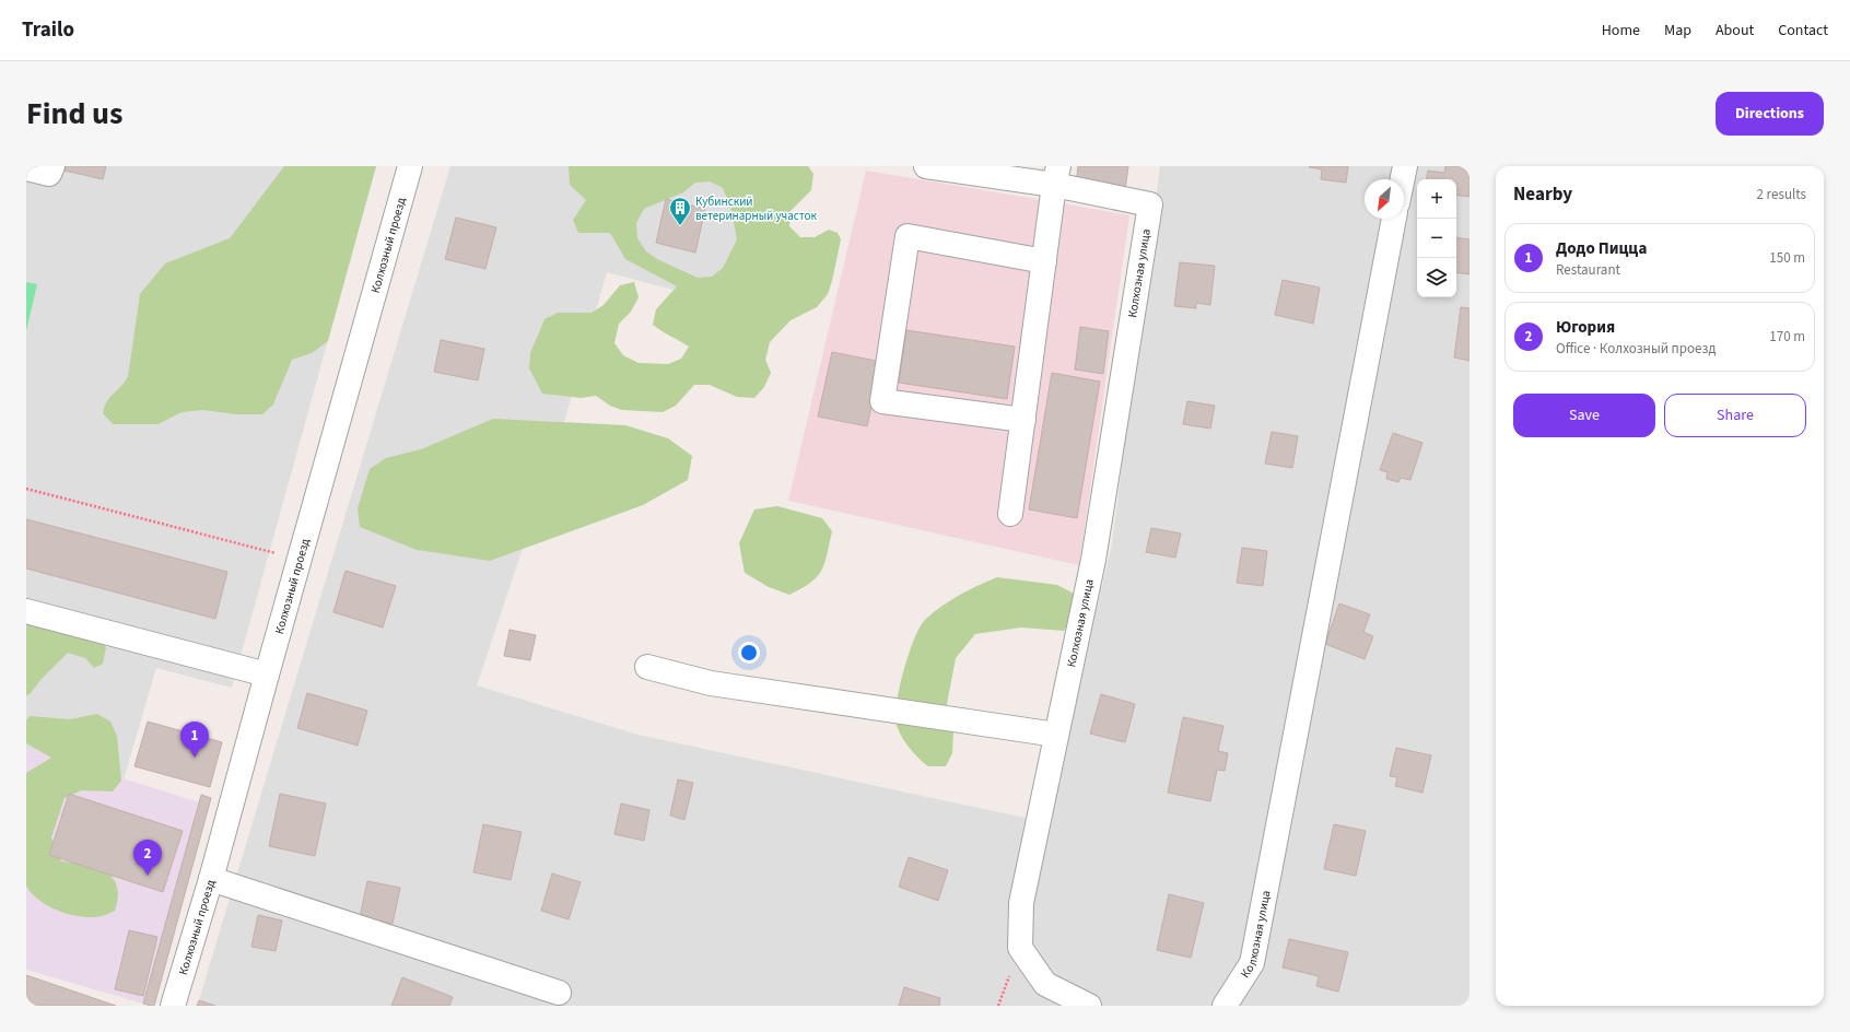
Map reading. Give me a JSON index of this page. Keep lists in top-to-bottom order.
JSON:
{
  "streets": {
    "street": ["Колхозный проезд", "Колхозная улица"]
  },
  "places": {
    "building": ["Кубинский ветеринарный участок"]
  },
  "north": "bottom left",
  "page": {
    "header": "Trailo",
    "nav": [
      "Home",
      "Map",
      "About",
      "Contact"
    ],
    "title": "Find us",
    "buttons": [
      "Directions",
      ["Save", "Share"]
    ],
    "heading": ["Nearby", "2 results"],
    "map_buttons": ["+", "−"],
    "list": [
      {
        "mark": "1",
        "name": "Додо Пицца",
        "note": "Restaurant",
        "value": "150 m"
      },
      {
        "mark": "2",
        "name": "Югория",
        "note": "Office · Колхозный проезд",
        "value": "170 m"
      }
    ],
    "pins": ["1", "2"]
  }
}
